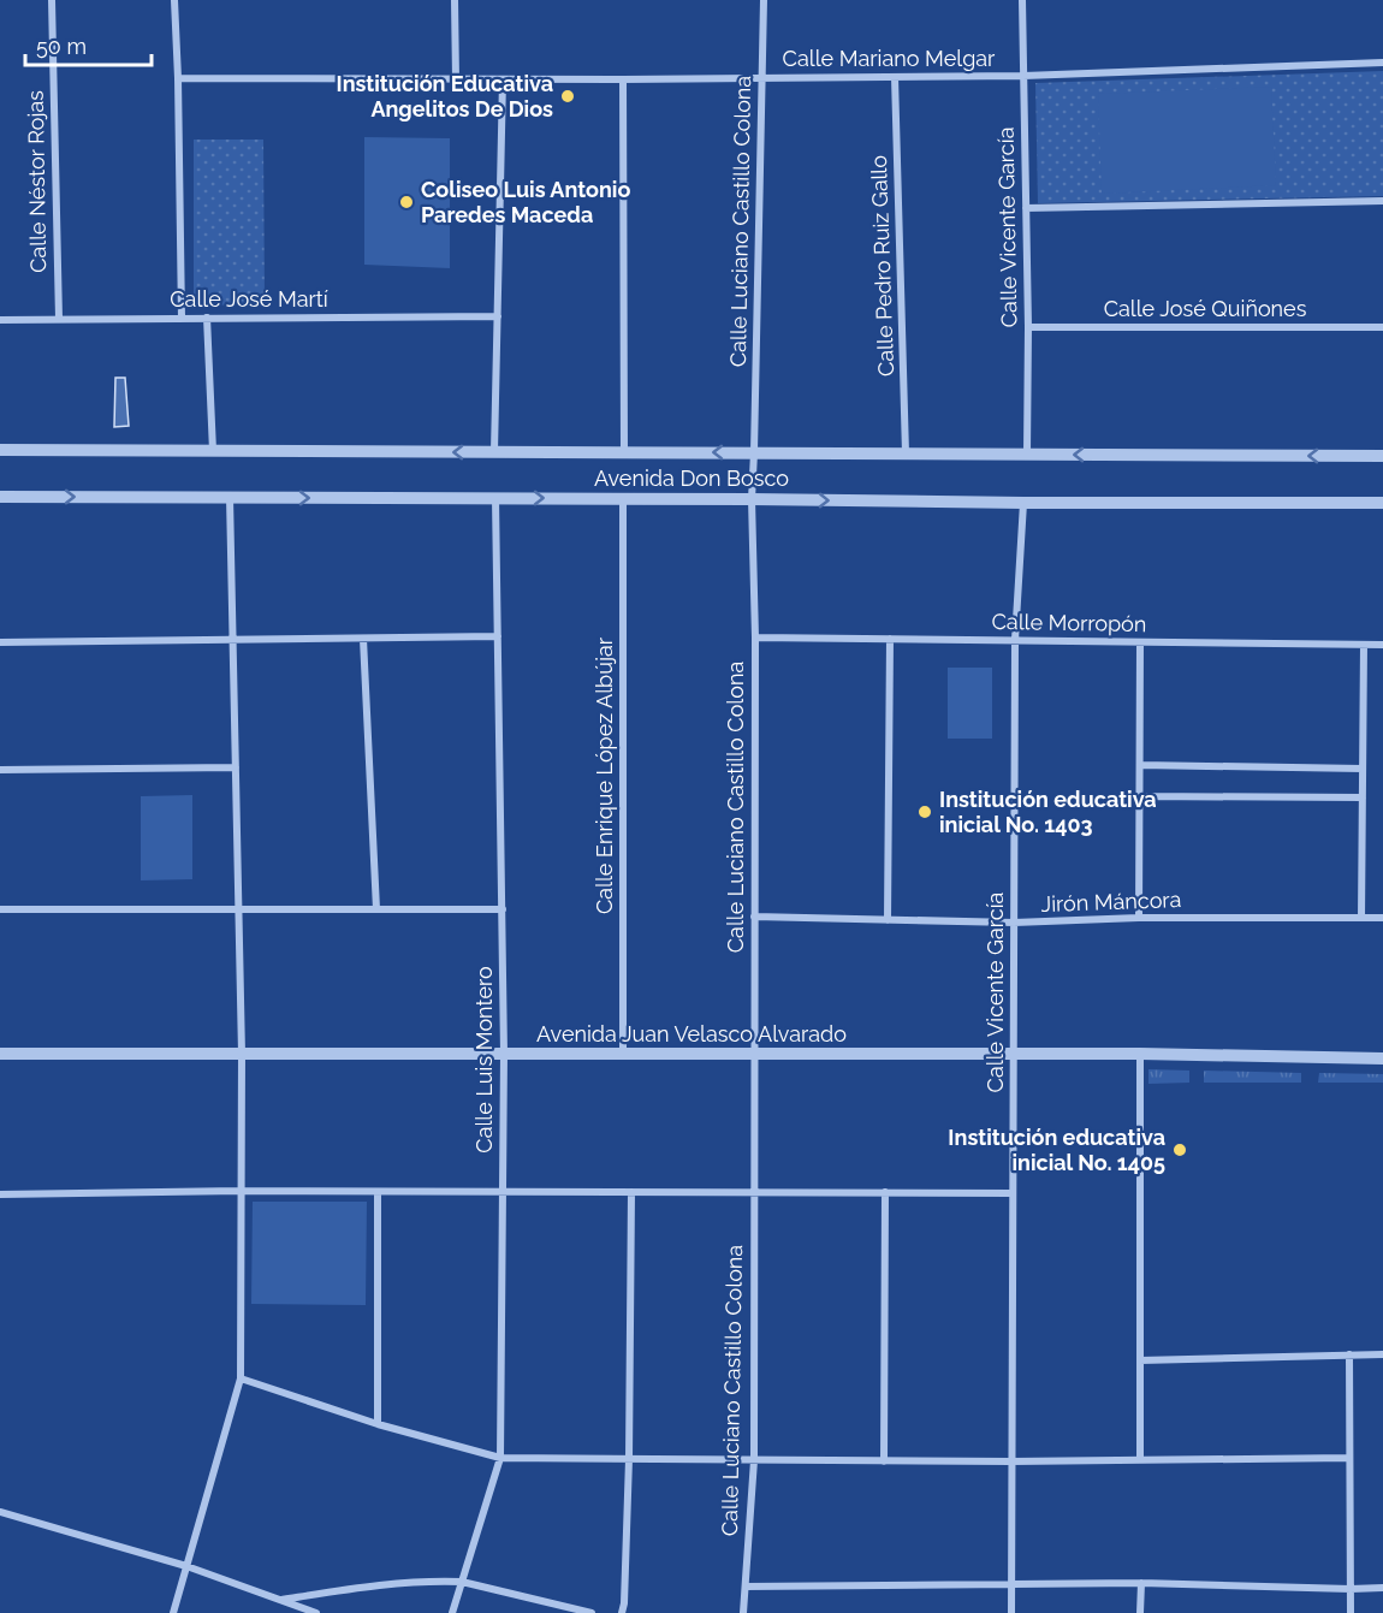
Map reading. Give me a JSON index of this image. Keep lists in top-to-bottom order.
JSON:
{
  "streets": {
    "street": [
      "Calle Mariano Melgar",
      "Calle Néstor Rojas",
      "Calle Luciano Castillo Colona",
      "Calle Vicente García",
      "Calle Pedro Ruiz Gallo",
      "Calle José Martí",
      "Calle José Quiñones",
      "Avenida Don Bosco",
      "Calle Morropón",
      "Calle Enrique López Albújar",
      "Jirón Máncora",
      "Avenida Juan Velasco Alvarado",
      "Calle Luis Montero"
    ]
  },
  "crossings": [
    ["Calle Mariano Melgar", "Calle Luciano Castillo Colona"],
    ["Calle Mariano Melgar", "Calle Vicente García"],
    ["Calle Mariano Melgar", "Calle Pedro Ruiz Gallo"],
    ["Calle Néstor Rojas", "Calle José Martí"],
    ["Calle Luciano Castillo Colona", "Avenida Don Bosco"],
    ["Calle Luciano Castillo Colona", "Calle Morropón"],
    ["Calle Luciano Castillo Colona", "Jirón Máncora"],
    ["Calle Luciano Castillo Colona", "Avenida Juan Velasco Alvarado"],
    ["Calle Vicente García", "Calle José Quiñones"],
    ["Calle Vicente García", "Avenida Don Bosco"],
    ["Calle Vicente García", "Calle Morropón"],
    ["Calle Vicente García", "Jirón Máncora"],
    ["Calle Vicente García", "Avenida Juan Velasco Alvarado"],
    ["Calle Pedro Ruiz Gallo", "Avenida Don Bosco"],
    ["Avenida Don Bosco", "Calle Enrique López Albújar"],
    ["Avenida Don Bosco", "Calle Luis Montero"],
    ["Calle Enrique López Albújar", "Avenida Juan Velasco Alvarado"],
    ["Avenida Juan Velasco Alvarado", "Calle Luis Montero"]
  ],
  "places": [
    "Institución Educativa Angelitos De Dios",
    "Coliseo Luis Antonio Paredes Maceda",
    "Institución educativa inicial No. 1403",
    "Institución educativa inicial No. 1405"
  ],
  "scale_bar": "50 m"
}
